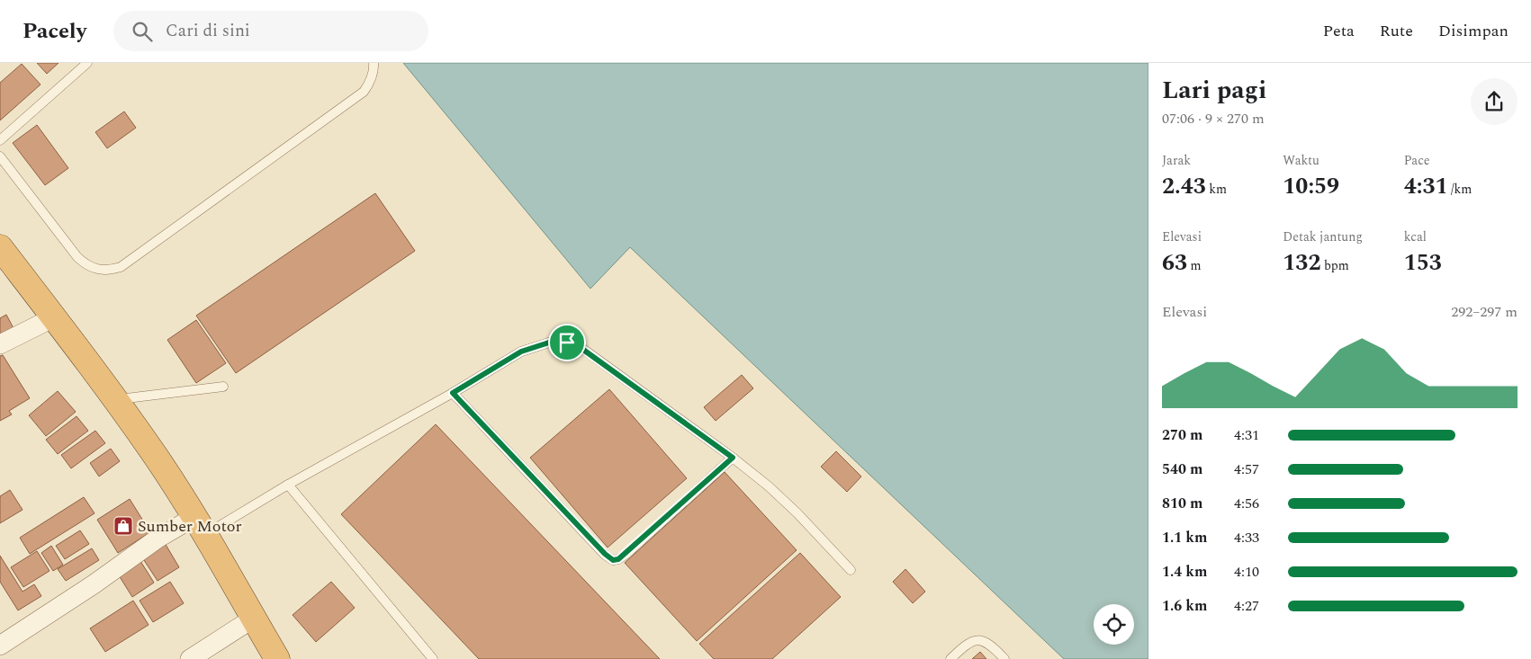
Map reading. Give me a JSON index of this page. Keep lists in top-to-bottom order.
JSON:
{
  "places": {
    "shop": ["Sumber Motor"]
  },
  "page": {
    "header": "Pacely",
    "search": "Cari di sini",
    "nav": ["Peta", "Rute", "Disimpan"],
    "heading": ["Lari pagi", "07:06 · 9 × 270 m"],
    "stats": [
      ["Jarak", "2.43 km"],
      ["Waktu", "10:59"],
      ["Pace", "4:31 /km"],
      ["Elevasi", "63 m"],
      ["Detak jantung", "132 bpm"],
      ["kcal", "153"]
    ],
    "chart": ["Elevasi", "292–297 m"],
    "list": [
      {
        "name": "270 m",
        "note": "4:31"
      },
      {
        "name": "540 m",
        "note": "4:57"
      },
      {
        "name": "810 m",
        "note": "4:56"
      },
      {
        "name": "1.1 km",
        "note": "4:33"
      },
      {
        "name": "1.4 km",
        "note": "4:10"
      },
      {
        "name": "1.6 km",
        "note": "4:27"
      }
    ]
  }
}
